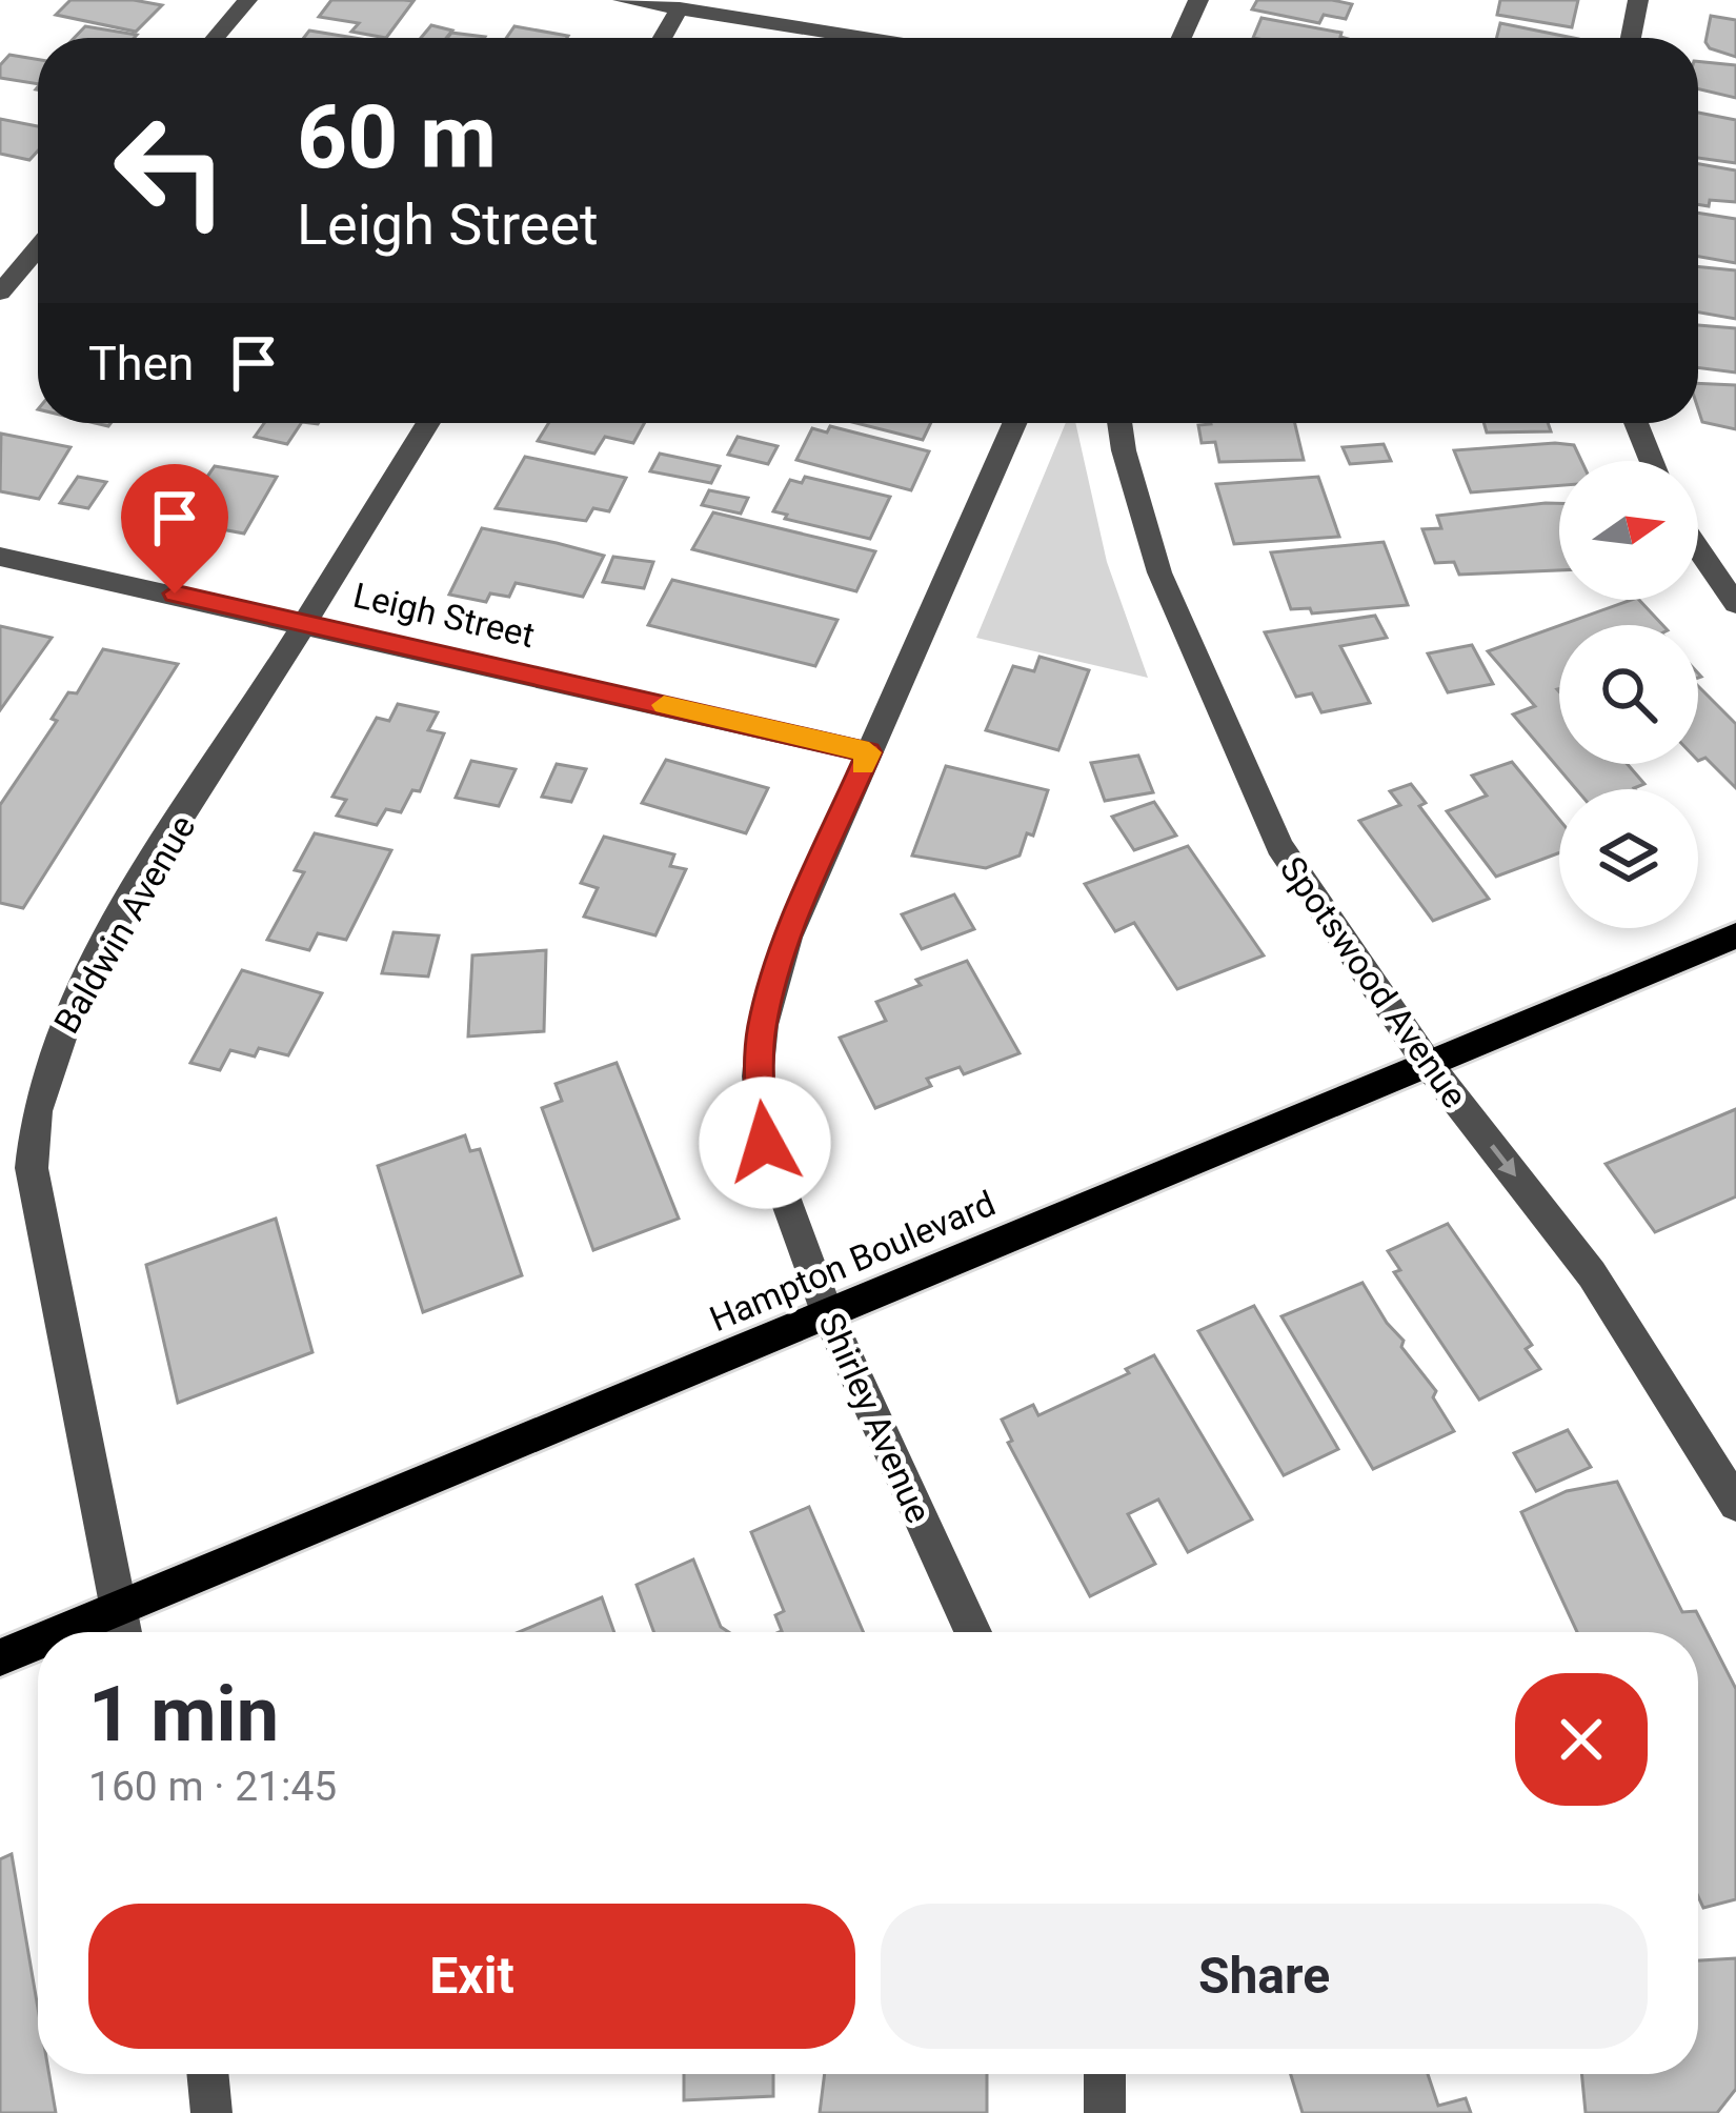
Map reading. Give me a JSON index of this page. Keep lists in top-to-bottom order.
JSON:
{
  "streets": {
    "main road": ["Hampton Boulevard"],
    "street": [
      "Leigh Street",
      "Baldwin Avenue",
      "Spotswood Avenue",
      "Shirley Avenue"
    ]
  },
  "crossings": [
    ["Leigh Street", "Baldwin Avenue"],
    ["Leigh Street", "Shirley Avenue"],
    ["Baldwin Avenue", "Hampton Boulevard"],
    ["Spotswood Avenue", "Hampton Boulevard"],
    ["Hampton Boulevard", "Shirley Avenue"]
  ],
  "one_way": ["Spotswood Avenue"],
  "north": "right",
  "page": {
    "turn": ["60 m", "Leigh Street"],
    "then": "Then",
    "heading": ["1 min", "160 m · 21:45"],
    "buttons": ["Exit", "Share"]
  }
}
